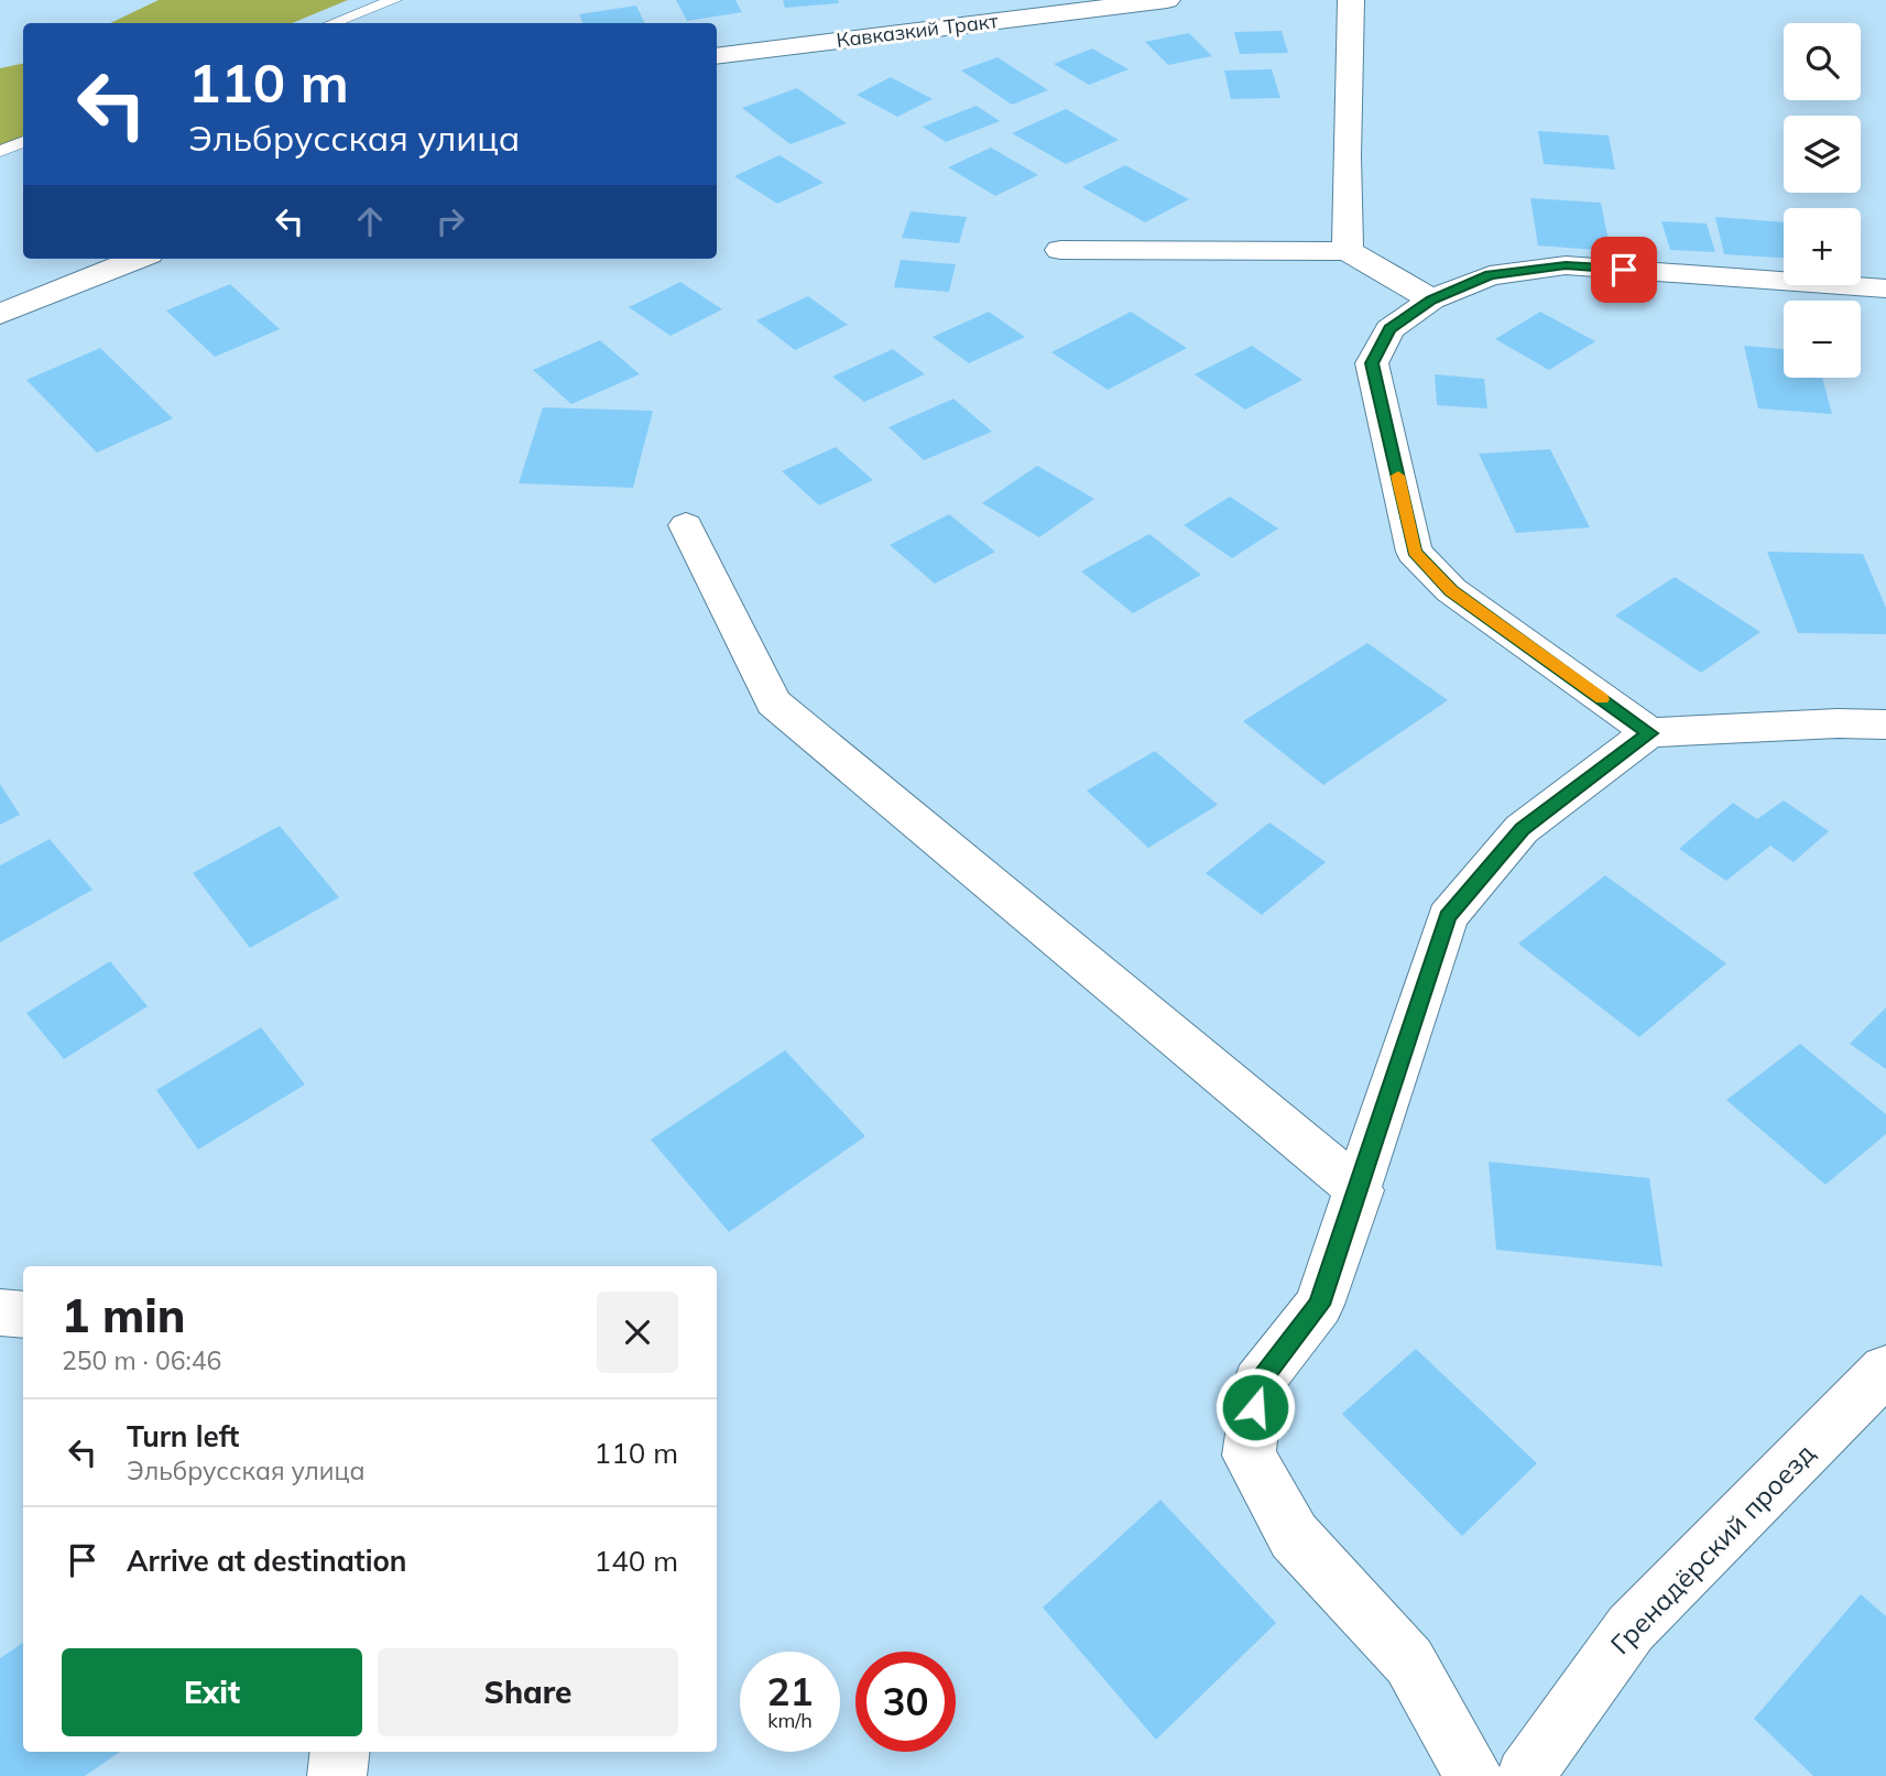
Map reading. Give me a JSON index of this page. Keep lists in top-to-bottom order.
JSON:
{
  "streets": {
    "street": ["Кавказкий Тракт", "Гренадёрский проезд"]
  },
  "page": {
    "map_buttons": ["+", "−"],
    "turn": ["110 m", "Эльбрусская улица"],
    "heading": ["1 min", "250 m · 06:46"],
    "list": [
      {
        "name": "Turn left",
        "note": "Эльбрусская улица",
        "value": "110 m"
      },
      {
        "name": "Arrive at destination",
        "value": "140 m"
      }
    ],
    "buttons": ["Exit", "Share"],
    "speed": "21 km/h",
    "limit": "30"
  }
}
